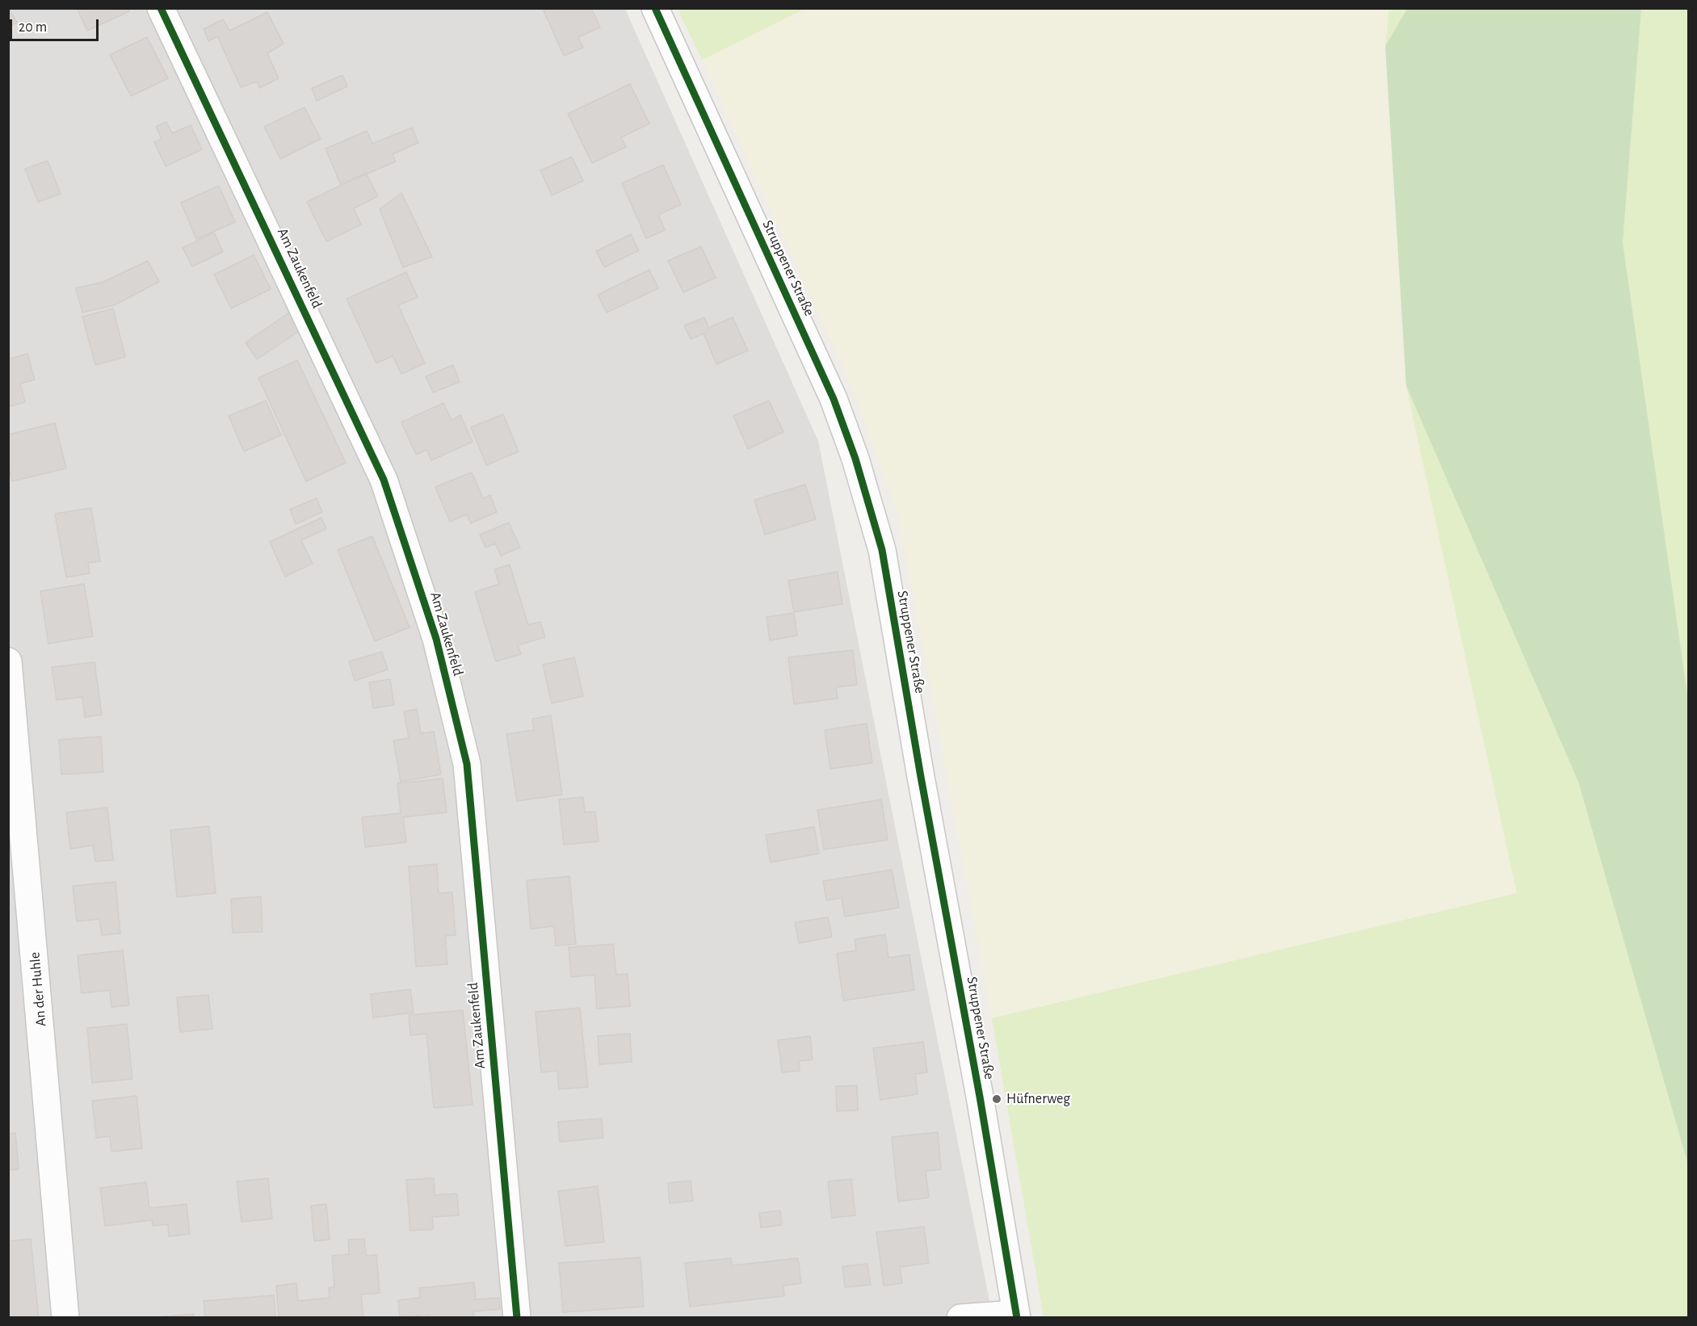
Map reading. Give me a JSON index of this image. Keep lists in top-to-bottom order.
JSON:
{
  "streets": {
    "street": ["Am Zaukenfeld", "Struppener Straße", "An der Huhle"]
  },
  "places": ["Hüfnerweg"],
  "scale_bar": "20 m"
}
